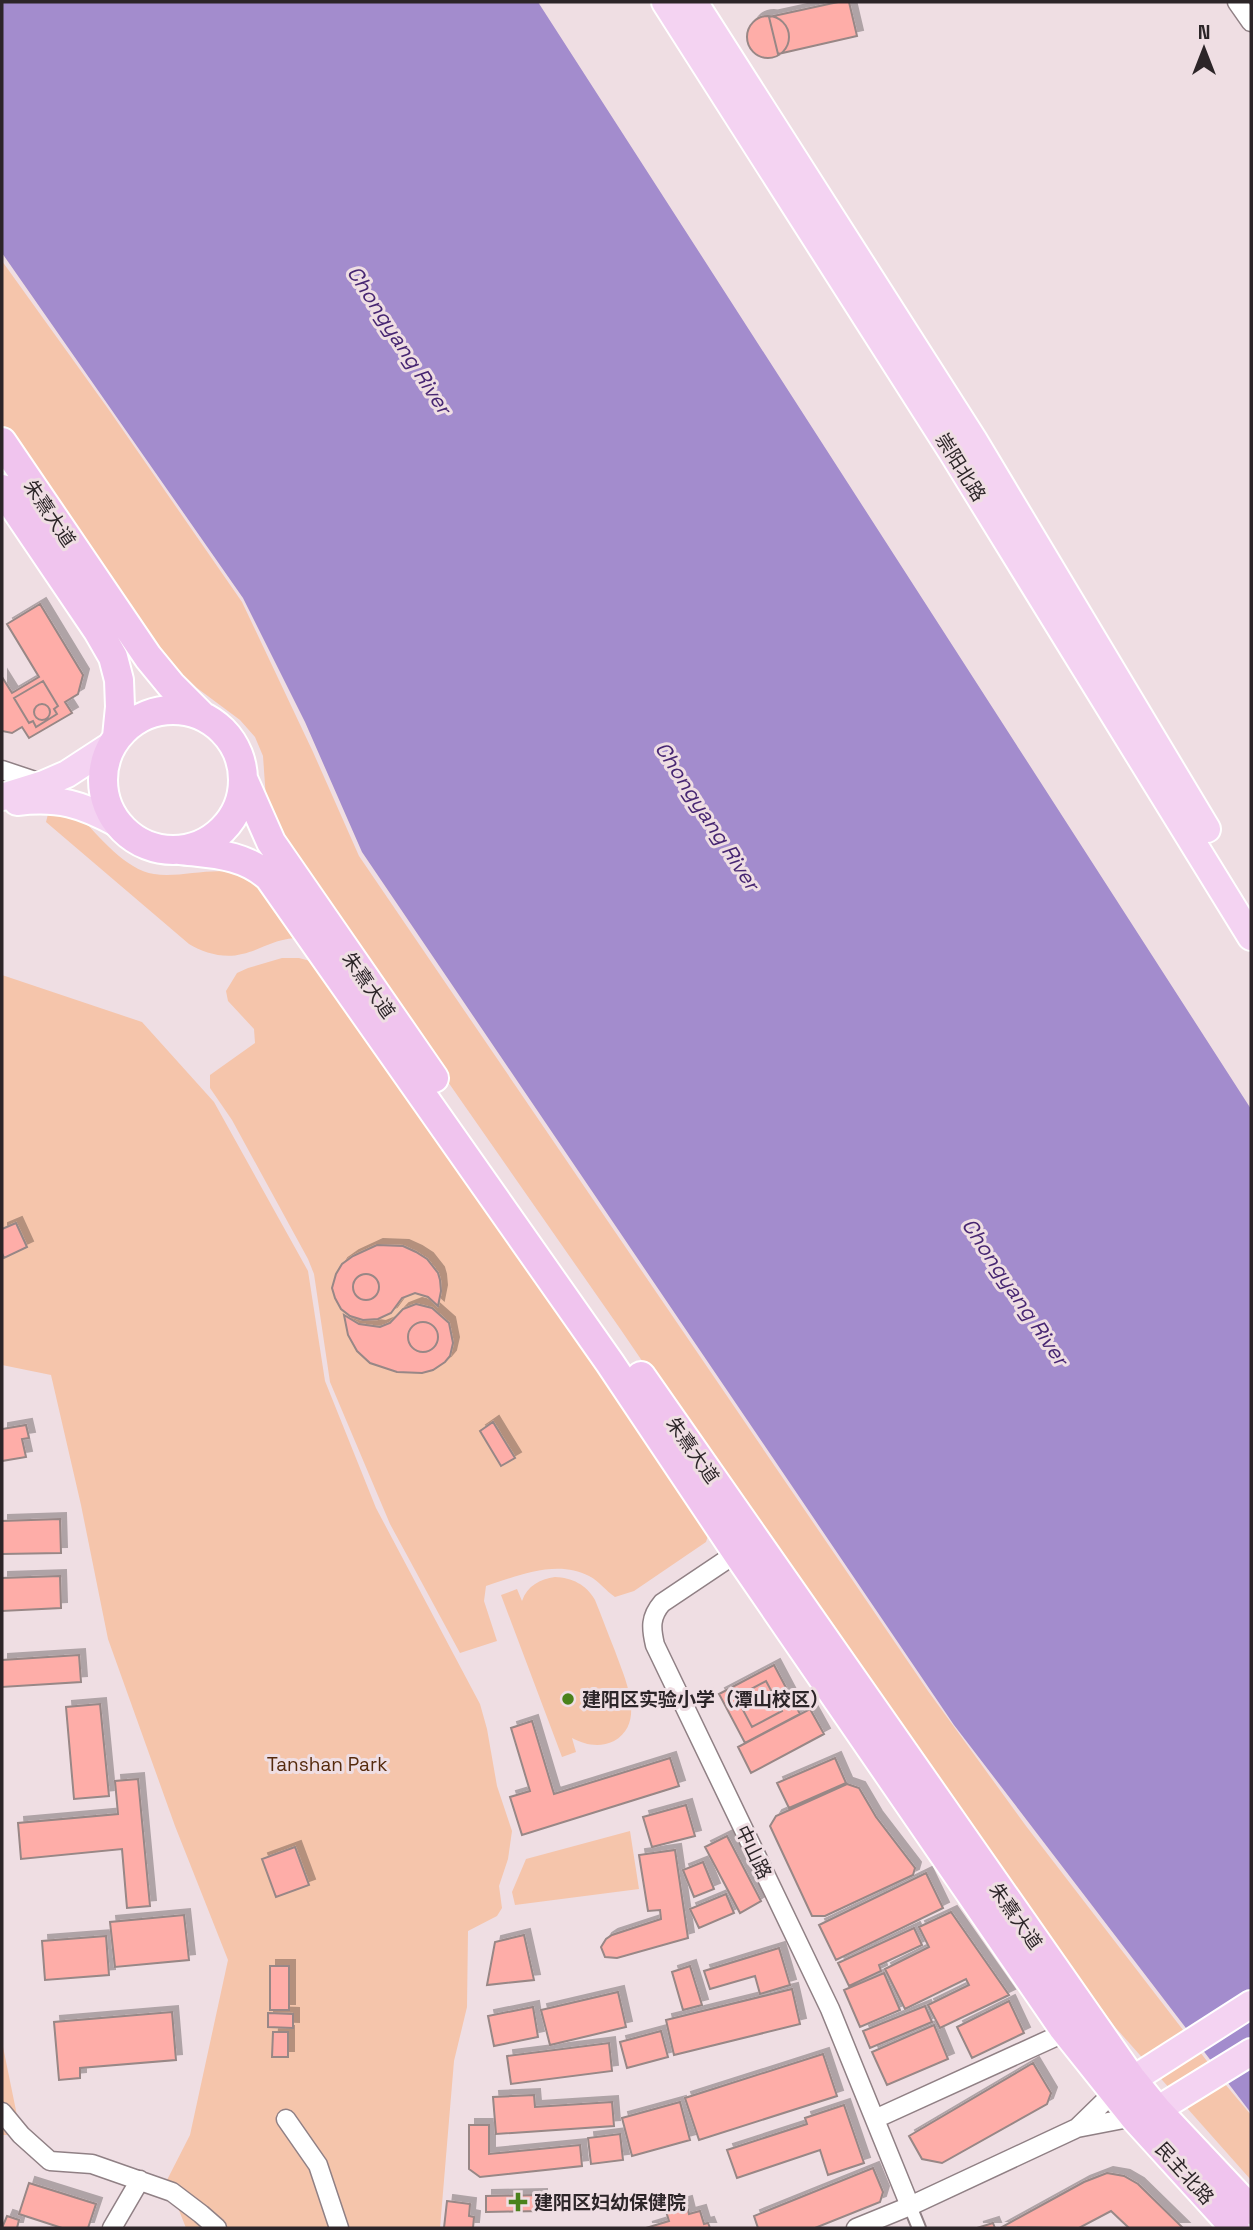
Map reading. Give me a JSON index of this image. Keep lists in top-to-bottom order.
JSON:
{
  "streets": {
    "highway": ["朱熹大道", "民主北路"],
    "main road": ["崇阳北路"],
    "street": ["中山路"]
  },
  "crossings": [
    ["朱熹大道", "中山路"],
    ["朱熹大道", "民主北路"]
  ],
  "water": ["Chongyang River"],
  "parks": ["Tanshan Park"],
  "places": {
    "other": ["建阳区实验小学（潭山校区）"],
    "health": ["建阳区妇幼保健院"]
  },
  "north": "top"
}
